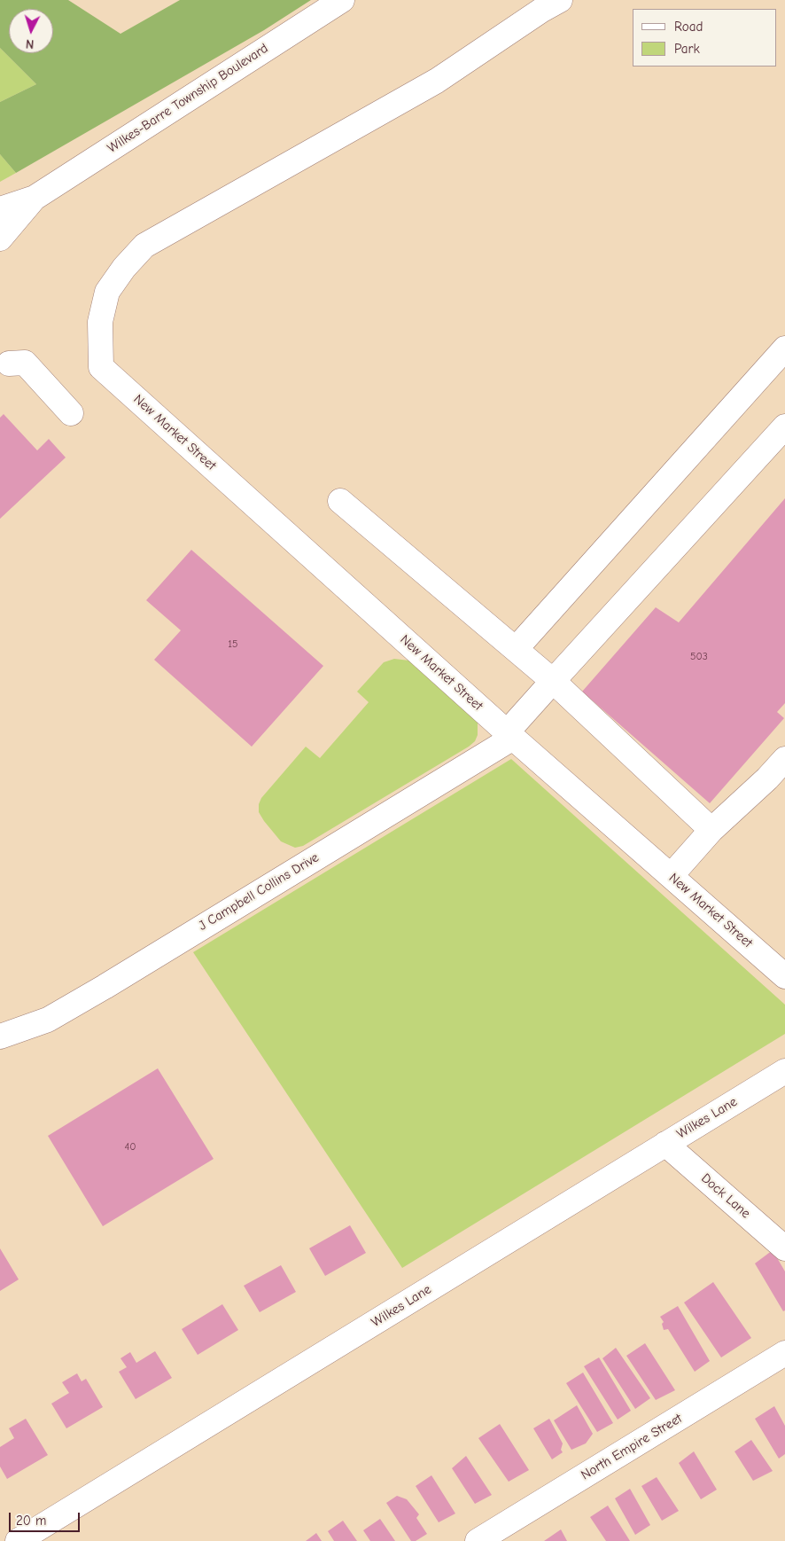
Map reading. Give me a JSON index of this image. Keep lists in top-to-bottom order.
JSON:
{
  "streets": {
    "street": [
      "Wilkes-Barre Township Boulevard",
      "New Market Street",
      "J Campbell Collins Drive",
      "Wilkes Lane",
      "Dock Lane",
      "North Empire Street"
    ]
  },
  "crossings": [
    ["New Market Street", "J Campbell Collins Drive"],
    ["Wilkes Lane", "Dock Lane"]
  ],
  "house_numbers": ["15", "503", "40"],
  "legend": ["Road", "Park"],
  "scale_bar": "20 m",
  "north": "bottom"
}
